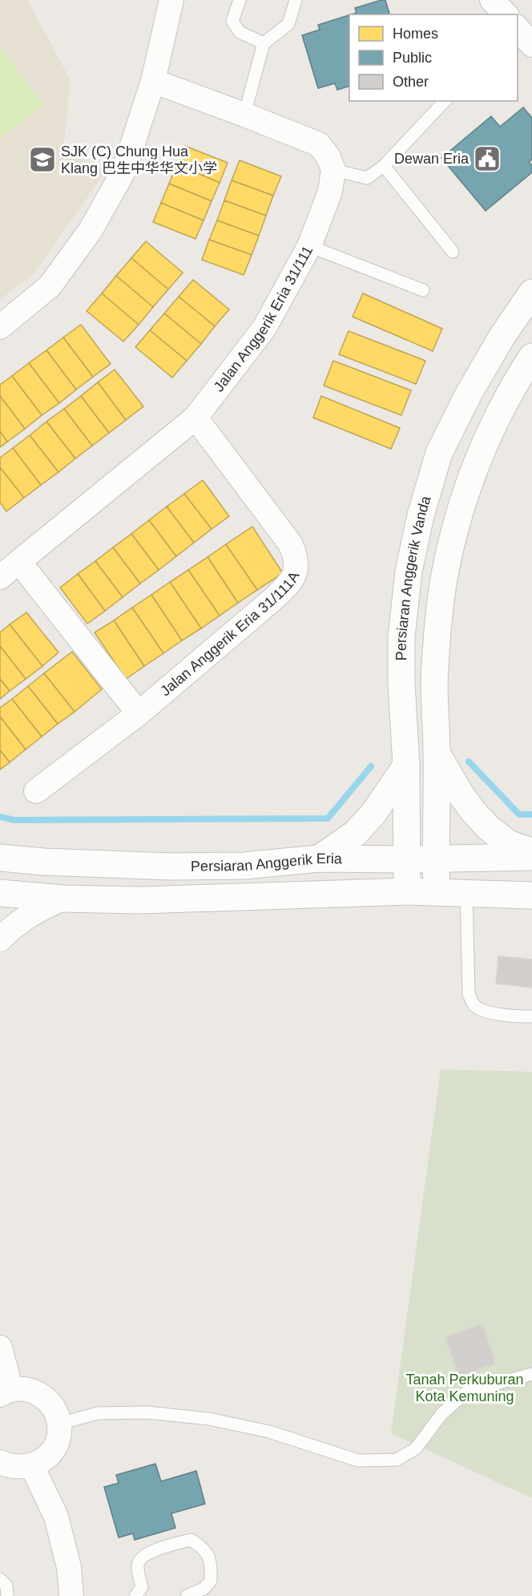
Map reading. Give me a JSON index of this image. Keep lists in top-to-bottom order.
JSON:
{
  "streets": {
    "main road": ["Persiaran Anggerik Vanda", "Persiaran Anggerik Eria"],
    "street": ["Jalan Anggerik Eria 31/111", "Jalan Anggerik Eria 31/111A"]
  },
  "crossings": [
    ["Jalan Anggerik Eria 31/111", "Jalan Anggerik Eria 31/111A"],
    ["Persiaran Anggerik Vanda", "Persiaran Anggerik Eria"]
  ],
  "parks": ["Tanah Perkuburan Kota Kemuning"],
  "places": {
    "public building": ["Dewan Eria"],
    "school or university": ["SJK (C) Chung Hua Klang 巴生中华华文小学"]
  },
  "legend": ["Homes", "Public", "Other"]
}
